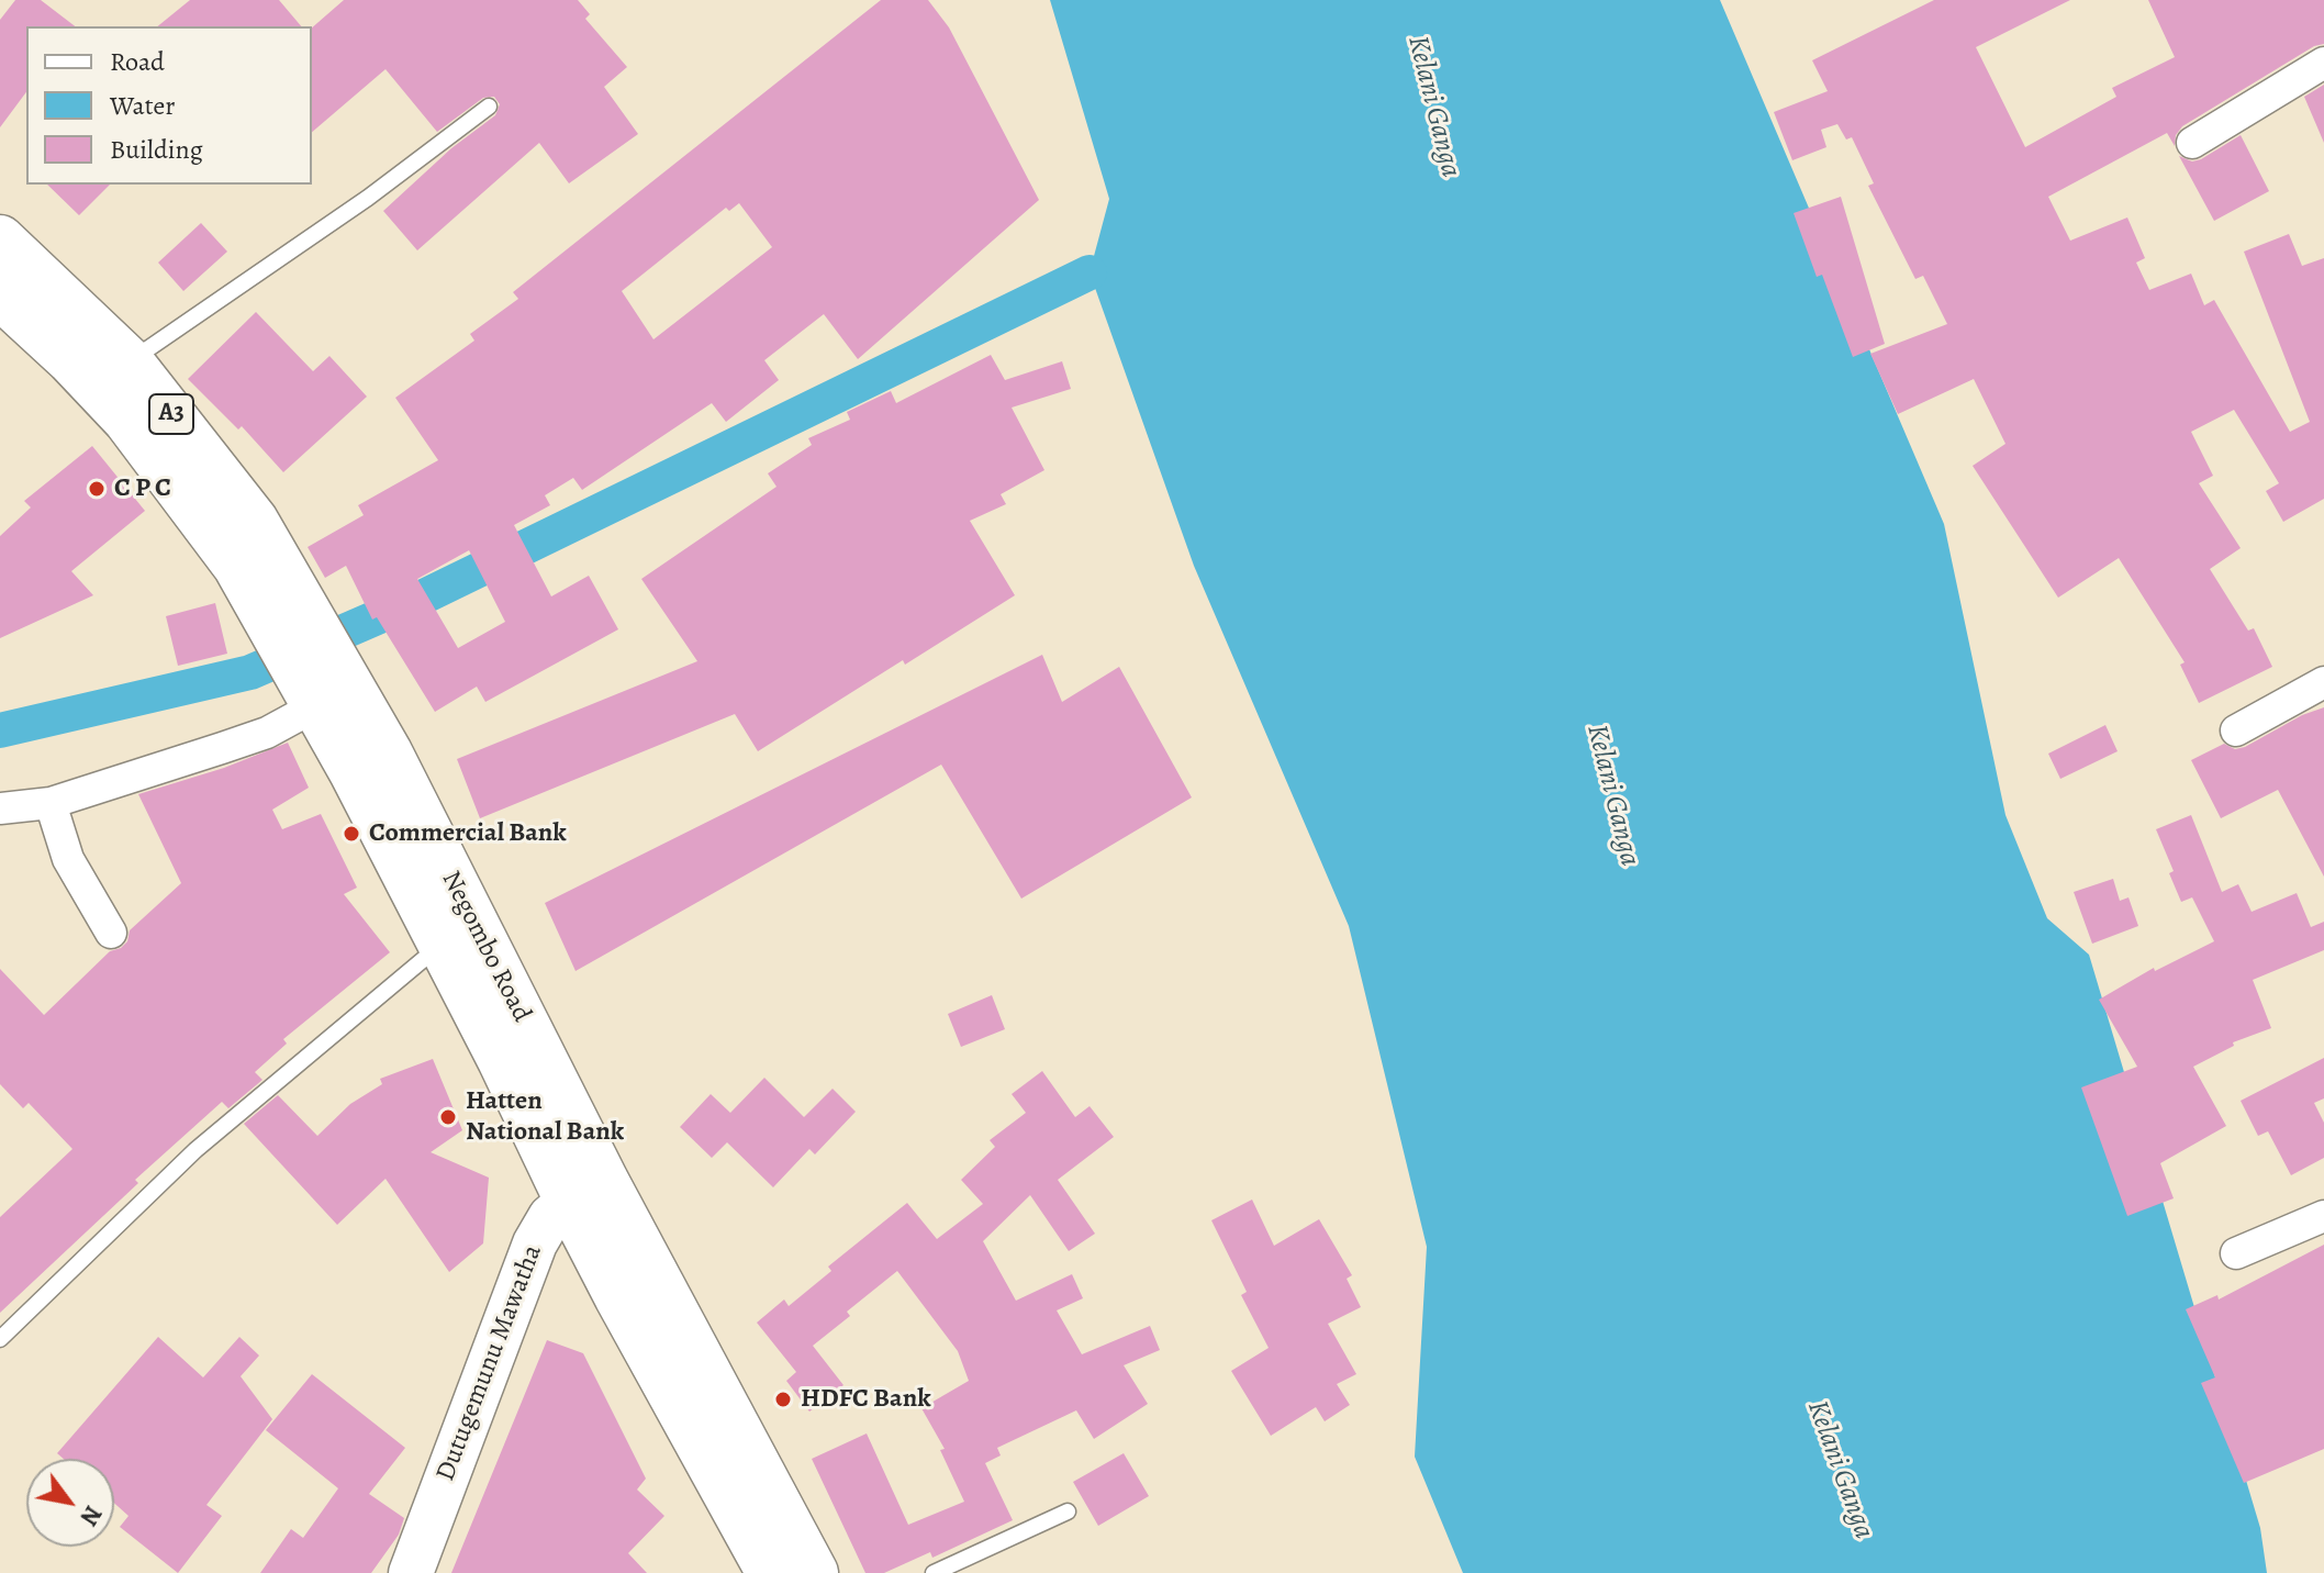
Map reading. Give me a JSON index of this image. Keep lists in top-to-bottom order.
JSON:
{
  "streets": {
    "highway": ["A3", "Negombo Road"],
    "street": ["Dutugemunu Mawatha"]
  },
  "crossings": [
    ["Negombo Road", "Dutugemunu Mawatha"]
  ],
  "water": ["Kelani Ganga"],
  "places": [
    "C P C",
    "Commercial Bank",
    "Hatten National Bank",
    "HDFC Bank"
  ],
  "legend": ["Road", "Water", "Building"],
  "north": "bottom right"
}
